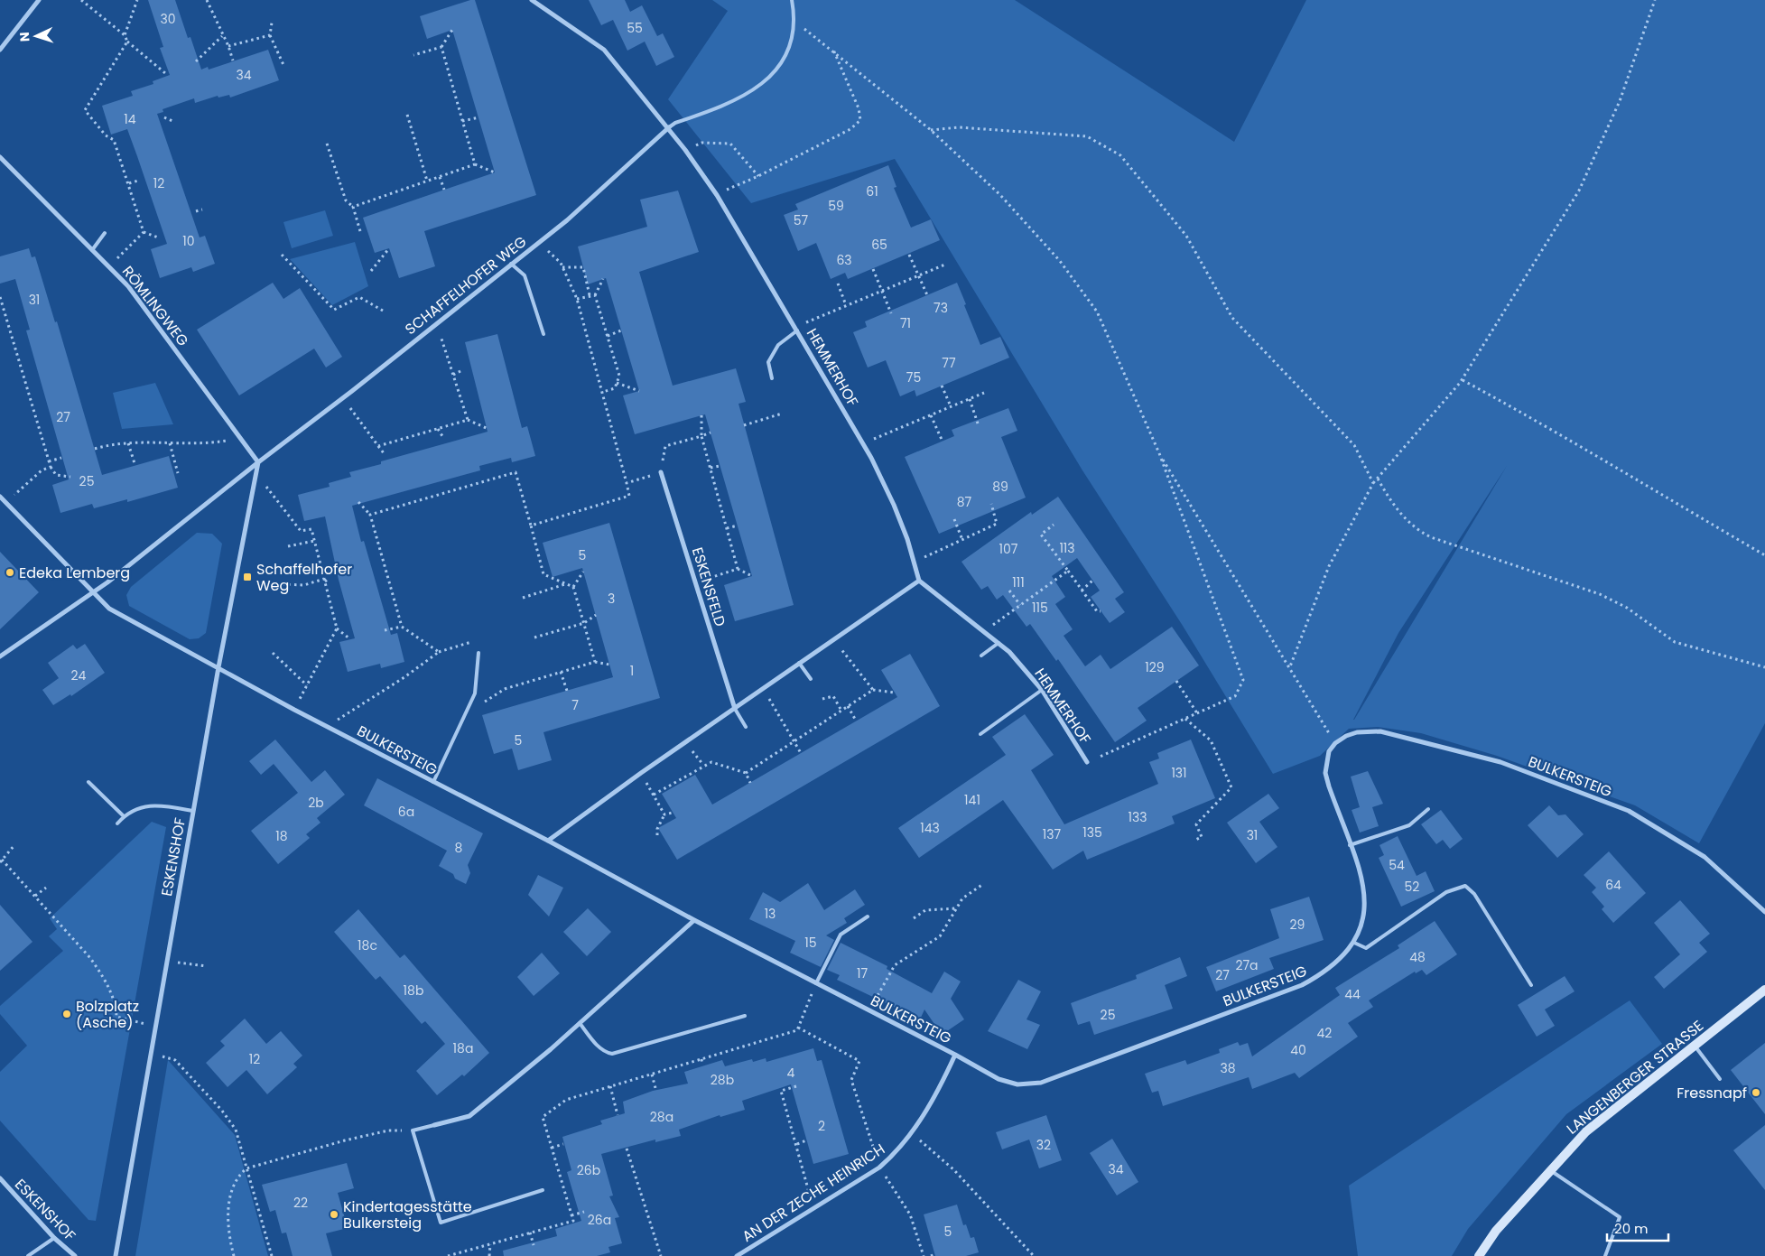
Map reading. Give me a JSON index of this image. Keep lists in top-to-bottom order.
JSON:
{
  "streets": {
    "main road": ["LANGENBERGER STRASSE"],
    "street": [
      "SCHAFFELHOFER WEG",
      "RÖMLINGWEG",
      "HEMMERHOF",
      "ESKENSFELD",
      "BULKERSTEIG",
      "ESKENSHOF",
      "AN DER ZECHE HEINRICH"
    ]
  },
  "crossings": [
    ["SCHAFFELHOFER WEG", "RÖMLINGWEG"],
    ["SCHAFFELHOFER WEG", "HEMMERHOF"],
    ["SCHAFFELHOFER WEG", "BULKERSTEIG"],
    ["SCHAFFELHOFER WEG", "ESKENSHOF"],
    ["RÖMLINGWEG", "ESKENSHOF"],
    ["BULKERSTEIG", "ESKENSHOF"],
    ["BULKERSTEIG", "AN DER ZECHE HEINRICH"]
  ],
  "places": {
    "other": [
      "Edeka Lemberg",
      "Bolzplatz (Asche)",
      "Fressnapf",
      "Kindertagesstätte Bulkersteig"
    ],
    "transit": ["Schaffelhofer Weg"]
  },
  "house_numbers": [
    "30",
    "55",
    "34",
    "14",
    "12",
    "61",
    "59",
    "57",
    "10",
    "65",
    "63",
    "31",
    "73",
    "71",
    "77",
    "75",
    "27",
    "25",
    "89",
    "87",
    "113",
    "107",
    "5",
    "111",
    "3",
    "115",
    "129",
    "1",
    "24",
    "7",
    "5",
    "131",
    "141",
    "2b",
    "6a",
    "133",
    "143",
    "135",
    "137",
    "31",
    "18",
    "8",
    "54",
    "64",
    "52",
    "13",
    "29",
    "15",
    "18c",
    "48",
    "27a",
    "17",
    "27",
    "18b",
    "44",
    "25",
    "42",
    "18a",
    "40",
    "12",
    "38",
    "4",
    "28b",
    "28a",
    "2",
    "32",
    "34",
    "26b",
    "22",
    "26a",
    "5"
  ],
  "scale_bar": "20 m",
  "north": "left"
}
